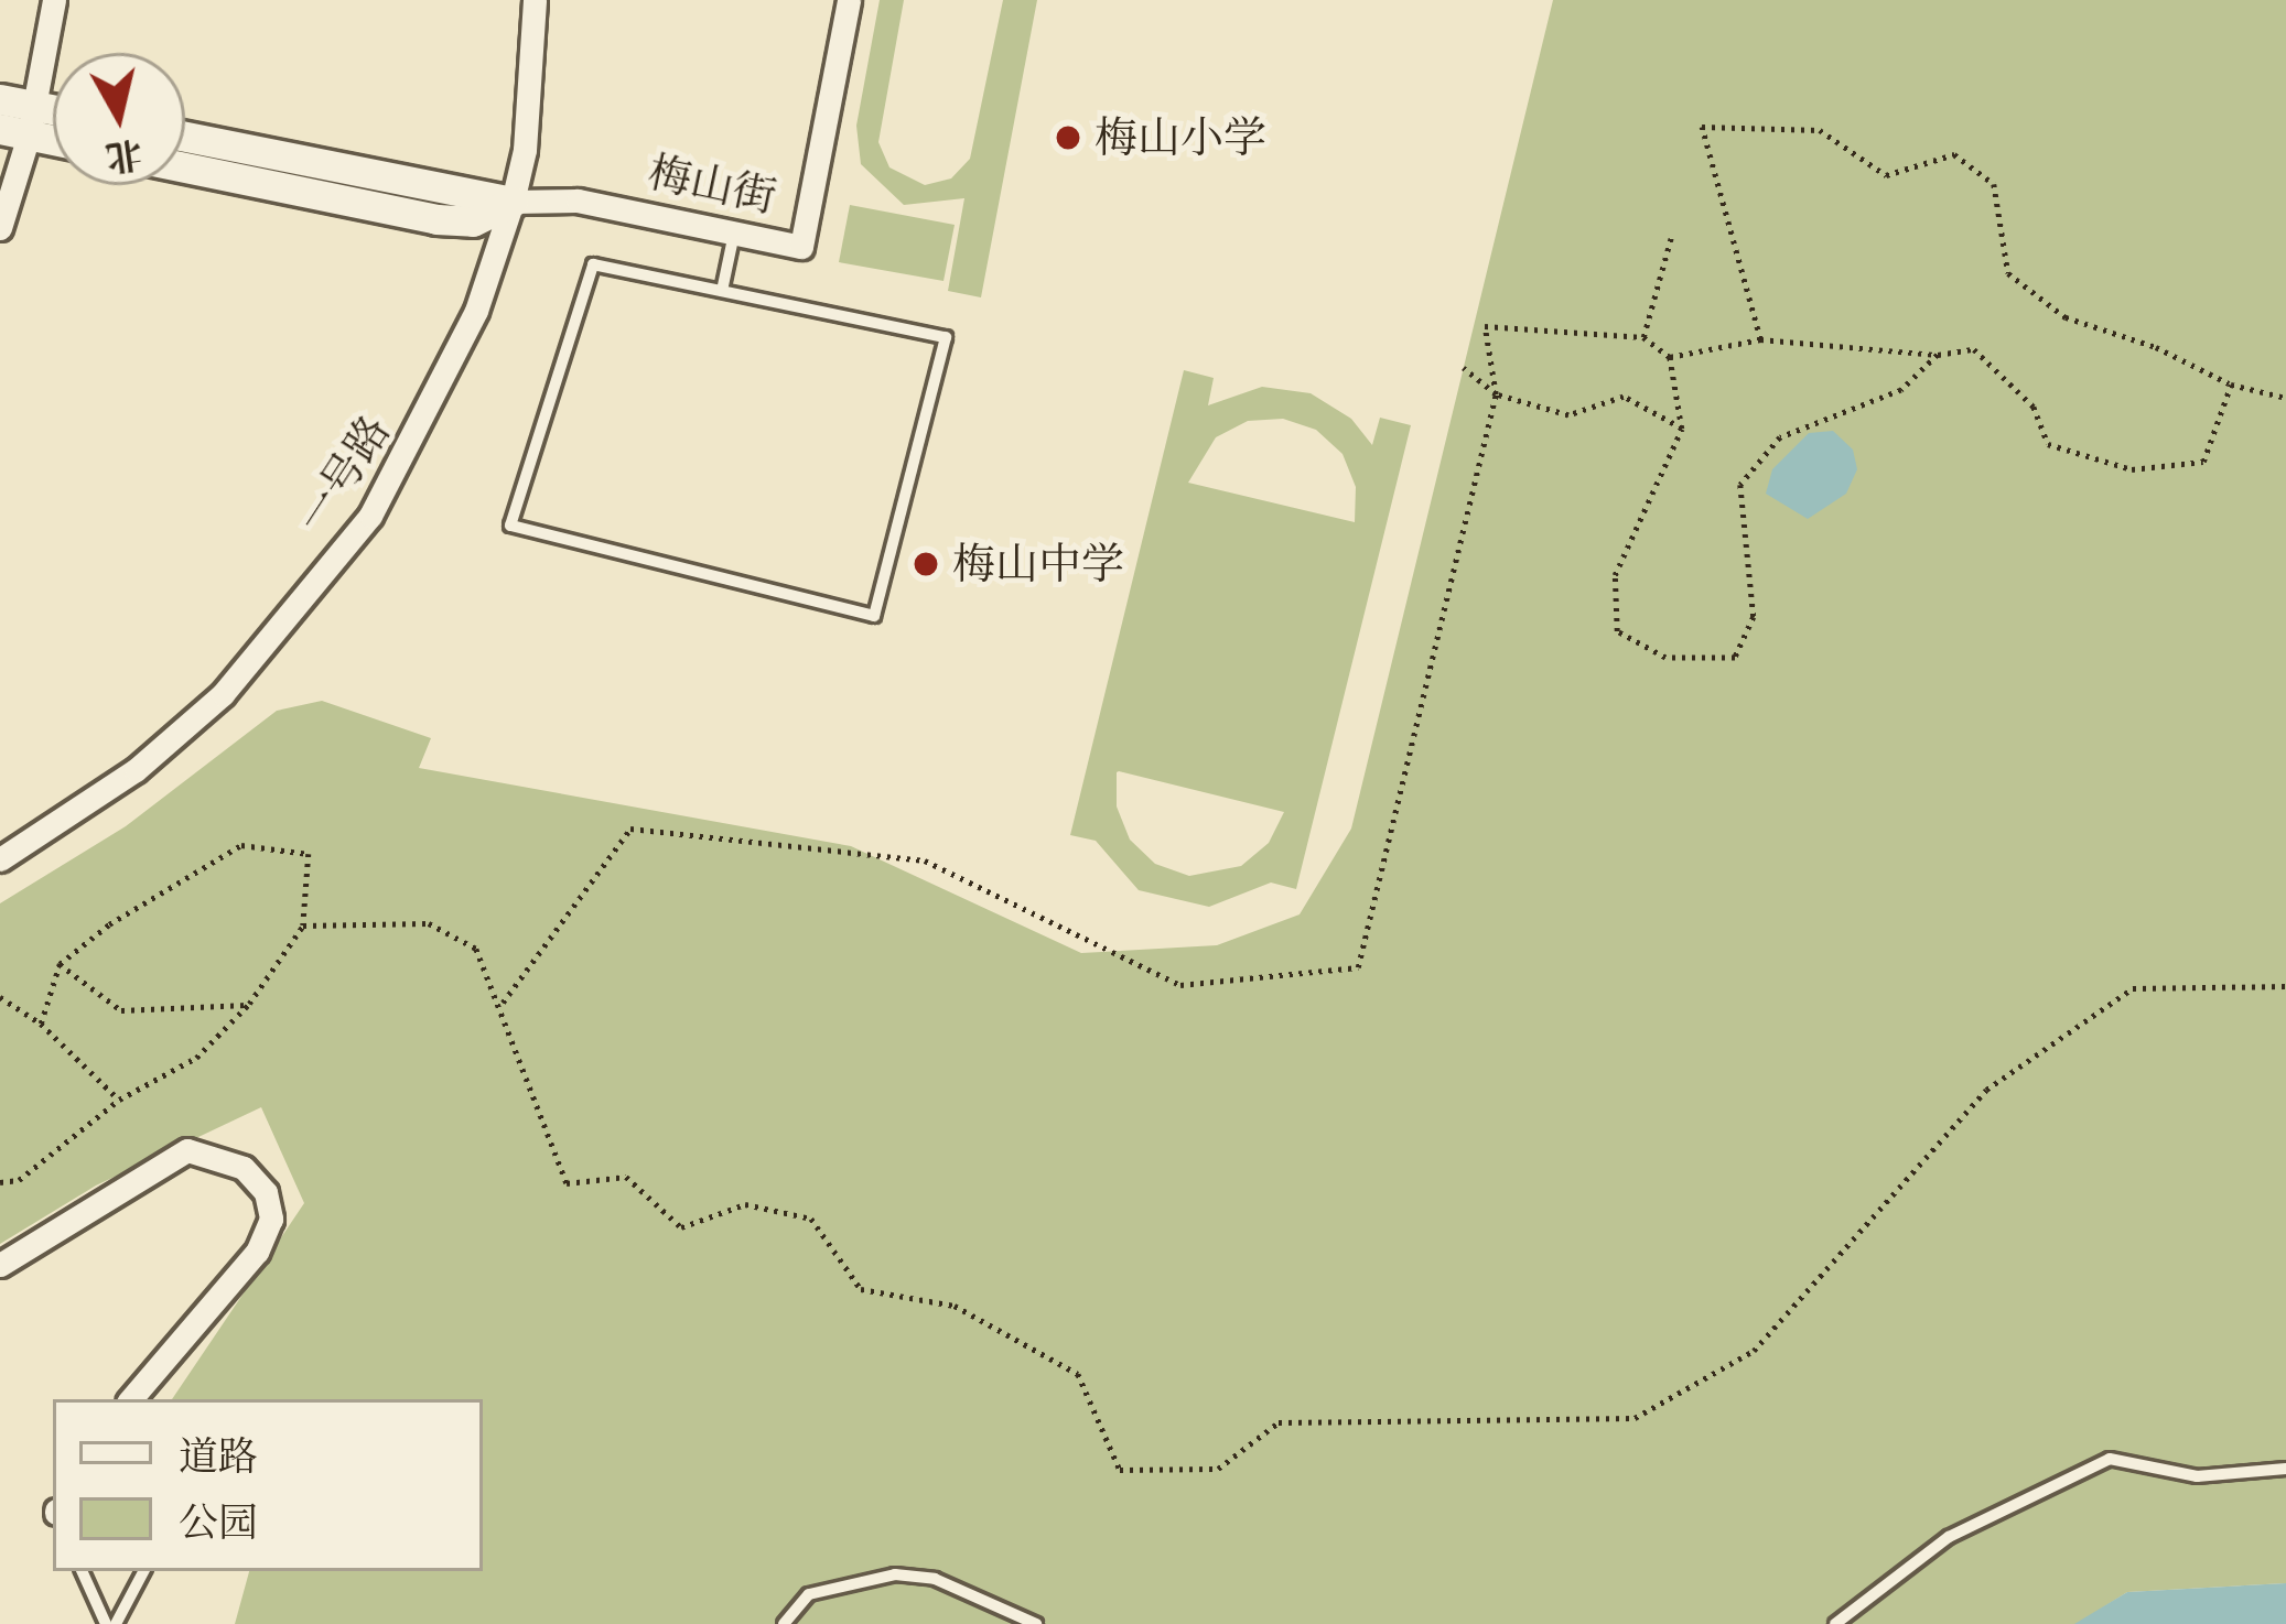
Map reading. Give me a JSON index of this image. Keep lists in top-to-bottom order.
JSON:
{
  "streets": {
    "street": ["梅山街", "一号路"]
  },
  "crossings": [
    ["梅山街", "一号路"]
  ],
  "places": ["梅山小学", "梅山中学"],
  "legend": ["道路", "公园"],
  "north": "bottom"
}
